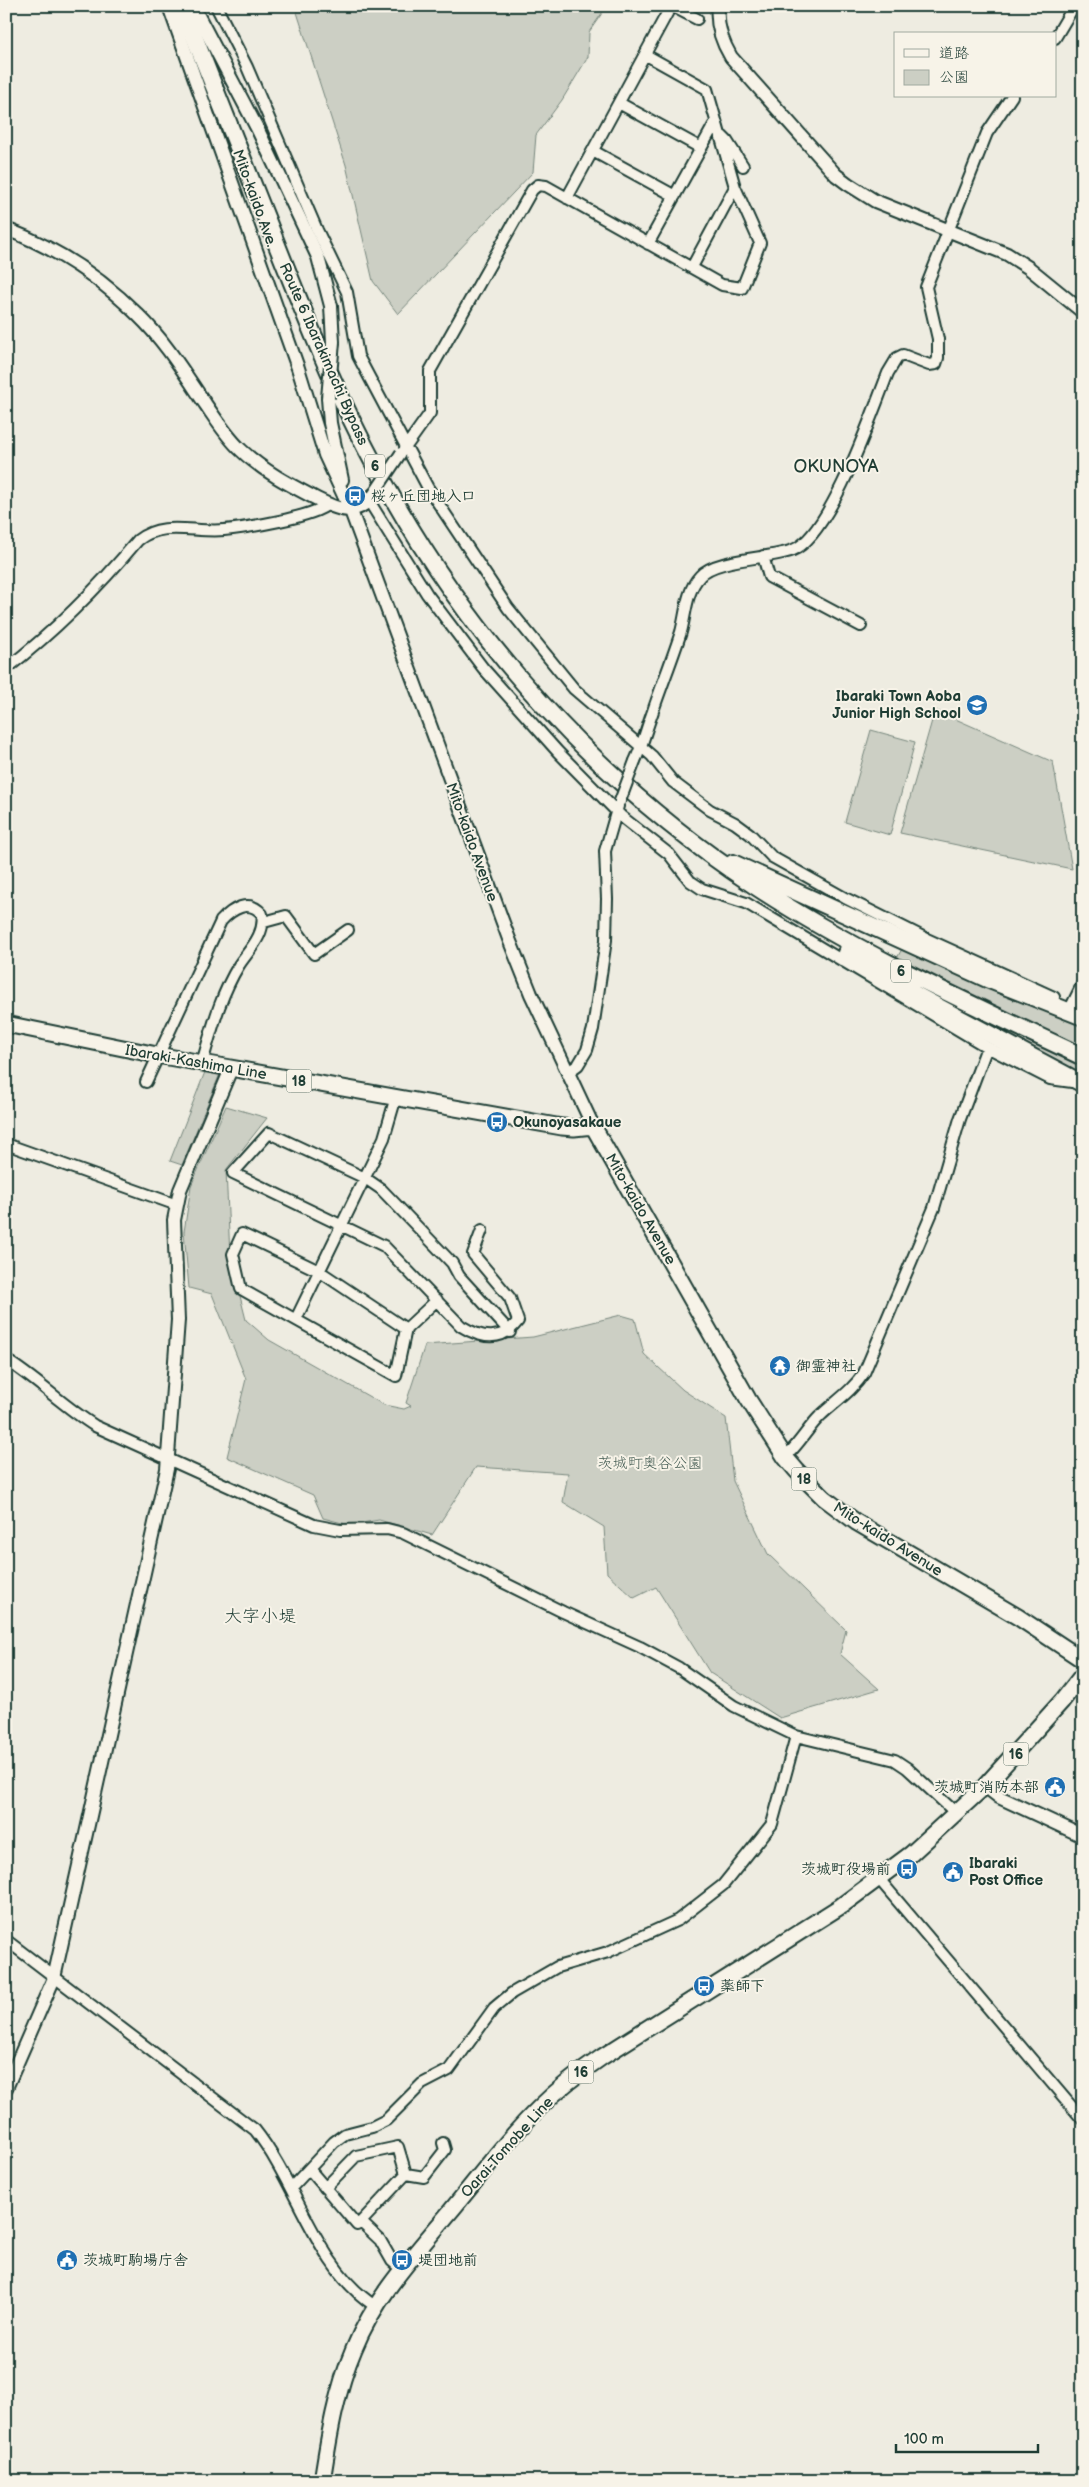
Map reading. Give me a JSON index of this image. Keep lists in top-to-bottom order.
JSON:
{
  "streets": {
    "highway": ["Route 6 Ibarakimachi Bypass", "6"],
    "main road": [
      "Mito-kaido Avenue",
      "Ibaraki-Kashima Line",
      "18",
      "16",
      "Oarai-Tomobe Line"
    ],
    "street": ["Mito-kaido Ave."]
  },
  "crossings": [
    ["Mito-kaido Ave.", "Mito-kaido Avenue"],
    ["Mito-kaido Avenue", "Ibaraki-Kashima Line"]
  ],
  "districts": ["OKUNOYA", "大字小堤"],
  "parks": ["茨城町奥谷公園"],
  "places": {
    "bus stop": [
      "桜ヶ丘団地入口",
      "Okunoyasakaue",
      "茨城町役場前",
      "薬師下",
      "堤団地前"
    ],
    "school or university": ["Ibaraki Town Aoba Junior High School"],
    "temple": ["御霊神社"],
    "public building": ["茨城町消防本部", "Ibaraki Post Office", "茨城町駒場庁舎"]
  },
  "legend": ["道路", "公園"],
  "scale_bar": "100 m"
}
